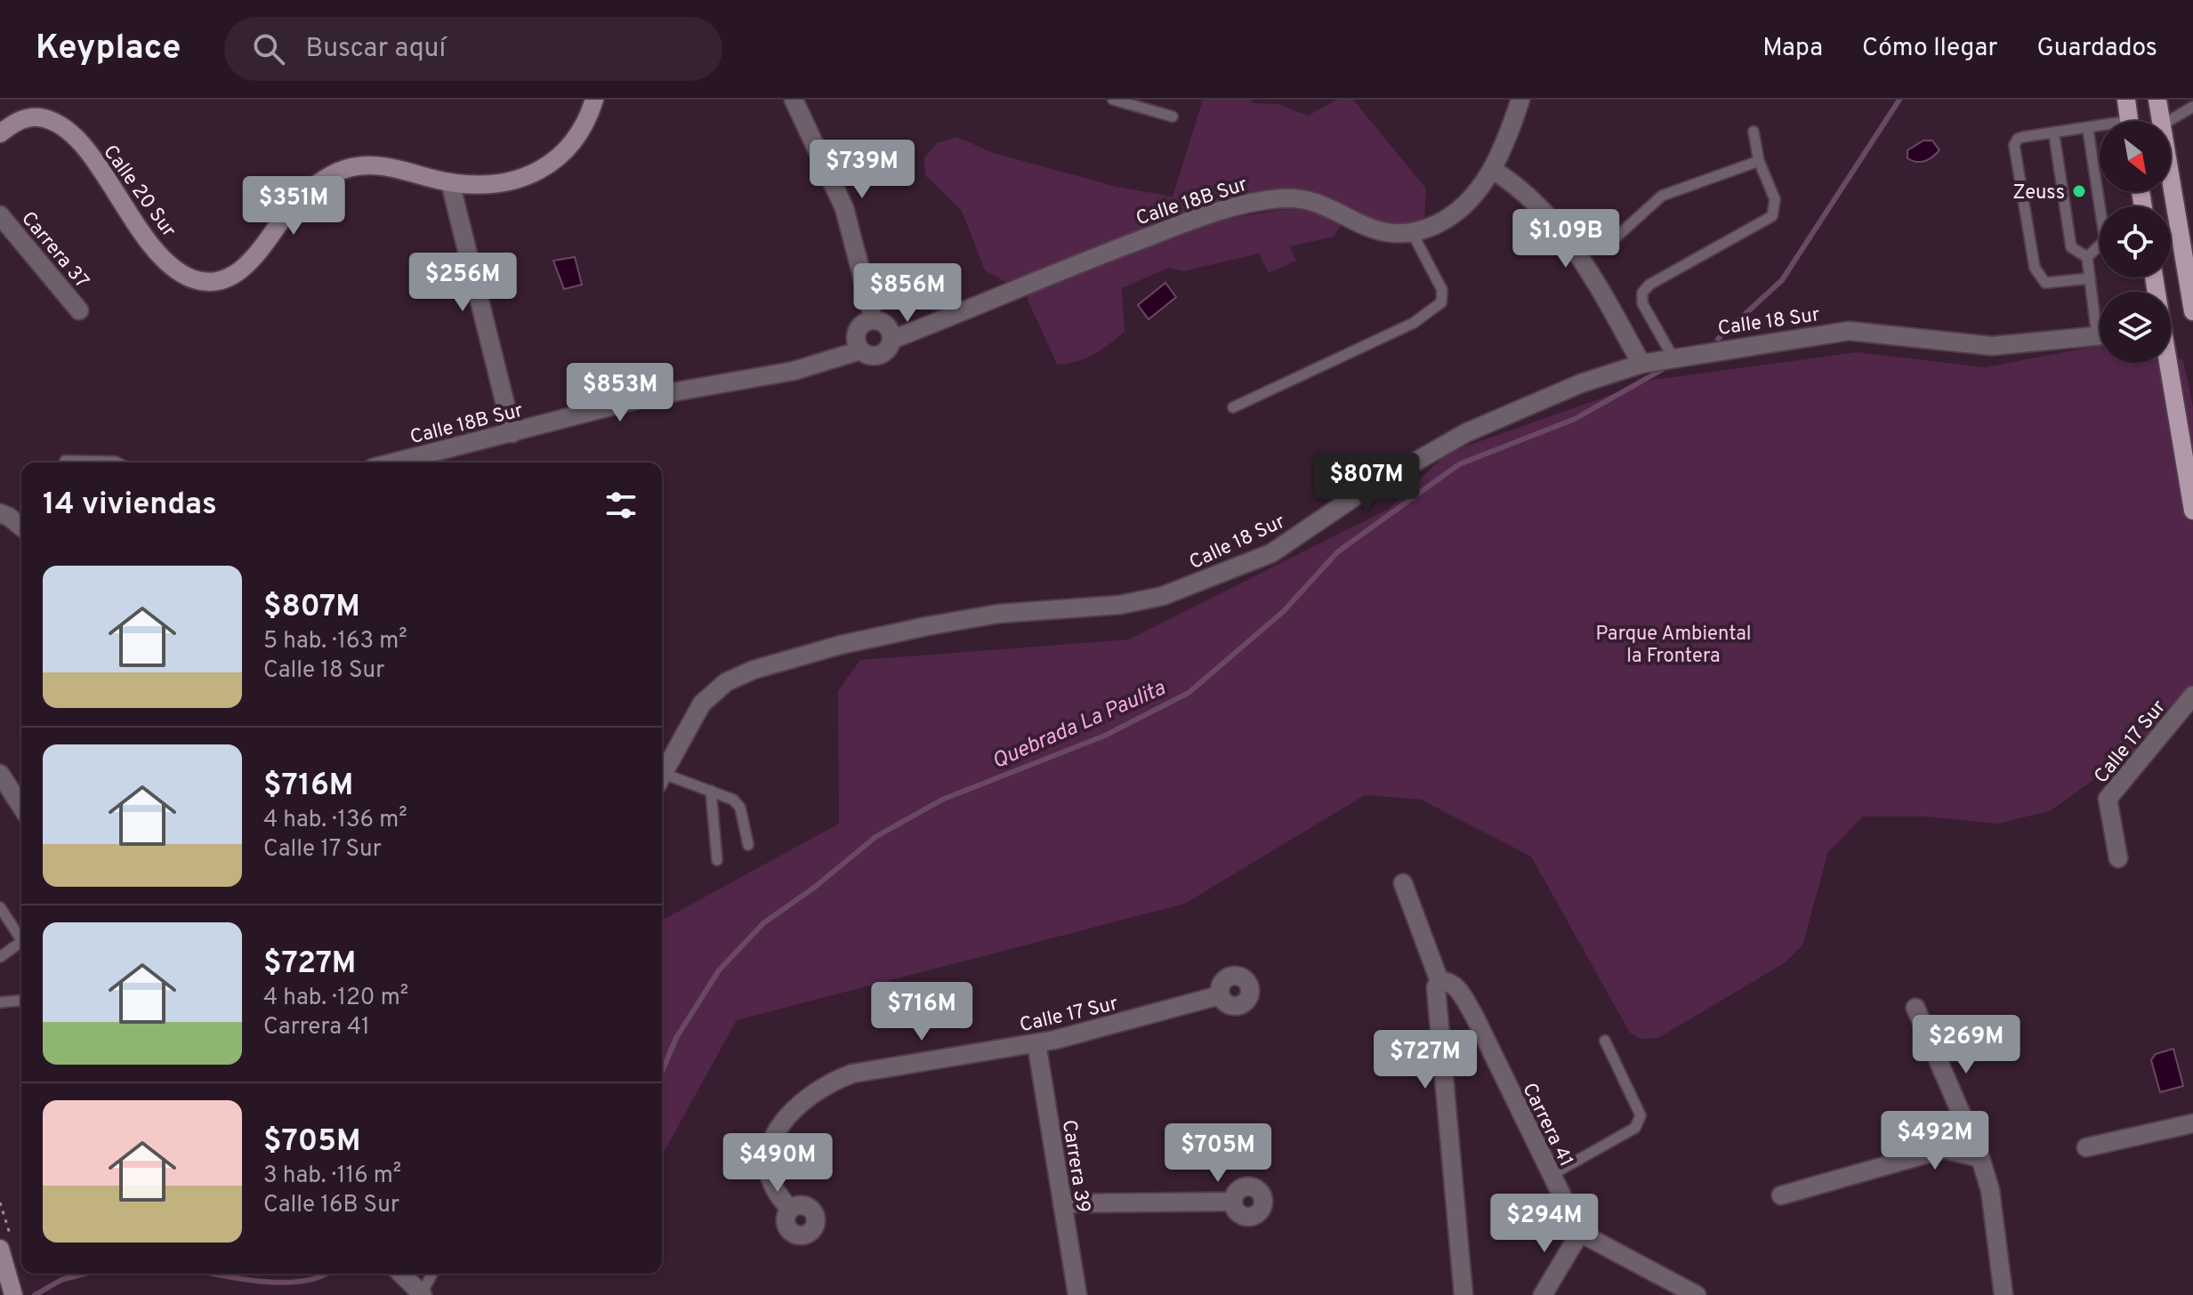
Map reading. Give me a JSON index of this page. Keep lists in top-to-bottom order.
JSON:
{
  "streets": {
    "street": [
      "Calle 20 Sur",
      "Calle 18B Sur",
      "Carrera 37",
      "Calle 18 Sur",
      "Calle 17 Sur",
      "Carrera 41",
      "Carrera 39"
    ]
  },
  "crossings": [
    ["Calle 17 Sur", "Carrera 39"]
  ],
  "water": ["Quebrada La Paulita"],
  "parks": ["Parque Ambiental la Frontera"],
  "places": ["Zeuss"],
  "north": "bottom right",
  "page": {
    "header": "Keyplace",
    "search": "Buscar aquí",
    "nav": ["Mapa", "Cómo llegar", "Guardados"],
    "price": [
      "$739M",
      "$351M",
      "$1.09B",
      "$256M",
      "$856M",
      "$853M",
      "$807M",
      "$716M",
      "$269M",
      "$727M",
      "$492M",
      "$705M",
      "$490M",
      "$294M"
    ],
    "heading": "14 viviendas",
    "list": [
      {
        "name": "$807M",
        "note": "5 hab. · 163 m² · Calle 18 Sur"
      },
      {
        "name": "$716M",
        "note": "4 hab. · 136 m² · Calle 17 Sur"
      },
      {
        "name": "$727M",
        "note": "4 hab. · 120 m² · Carrera 41"
      },
      {
        "name": "$705M",
        "note": "3 hab. · 116 m² · Calle 16B Sur"
      }
    ]
  }
}
